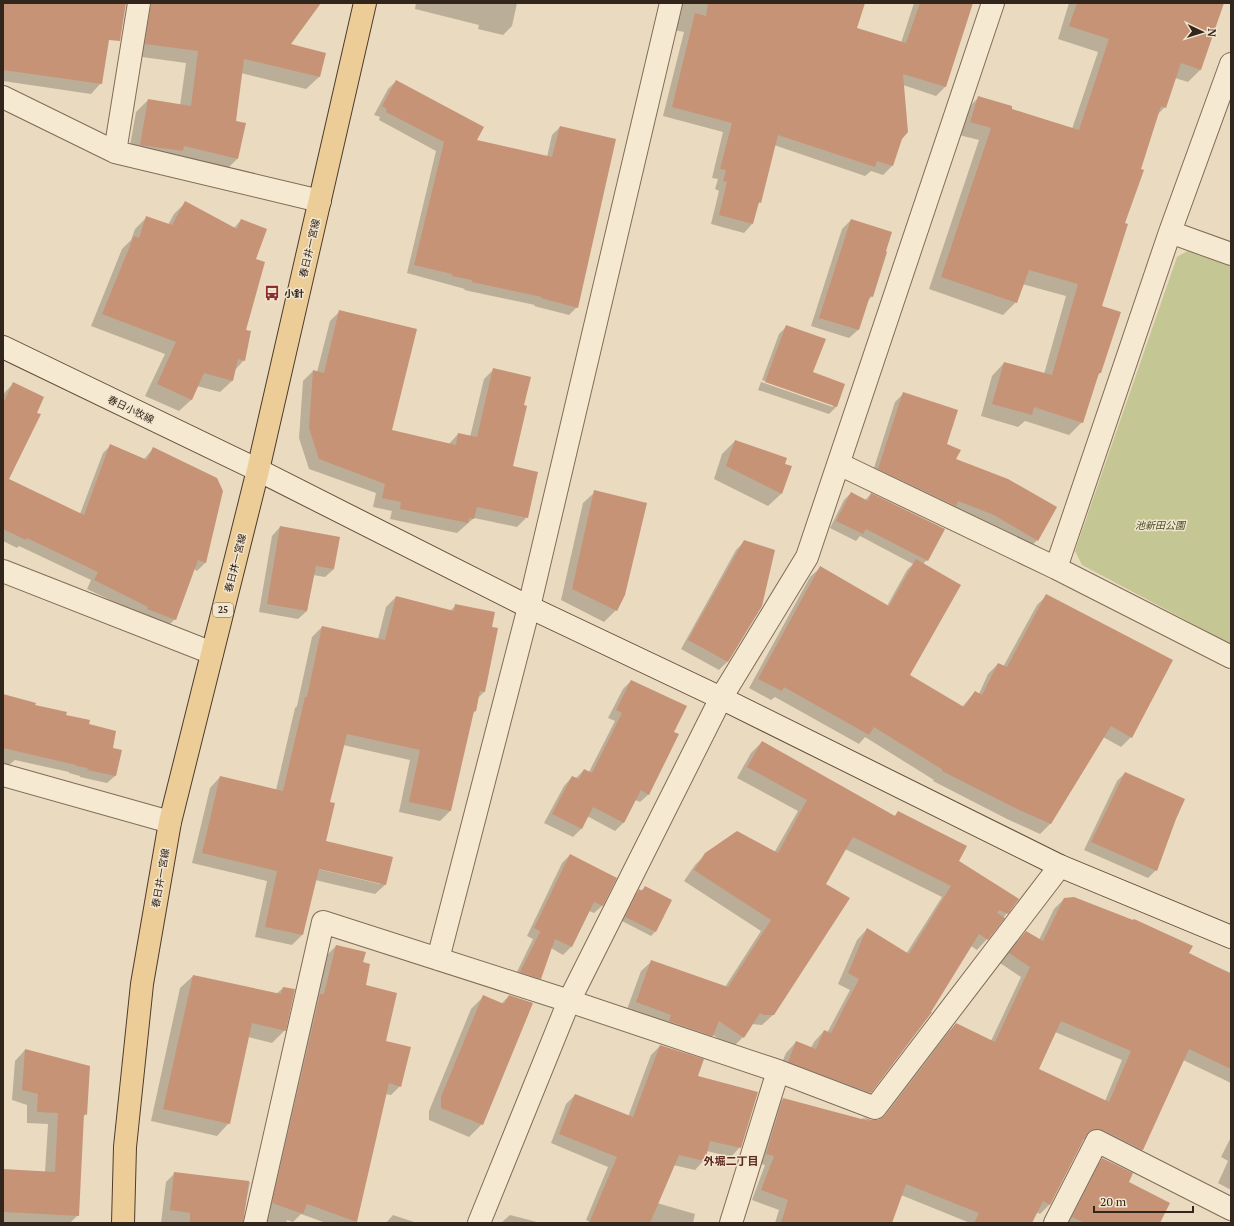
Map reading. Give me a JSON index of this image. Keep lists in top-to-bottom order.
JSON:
{
  "streets": {
    "main road": ["春日井一宮線", "25"],
    "street": ["春日小牧線"]
  },
  "crossings": [
    ["春日井一宮線", "春日小牧線"]
  ],
  "districts": ["外堀二丁目"],
  "parks": ["池新田公園"],
  "places": {
    "bus stop": ["小針"]
  },
  "scale_bar": "20 m",
  "north": "right"
}
